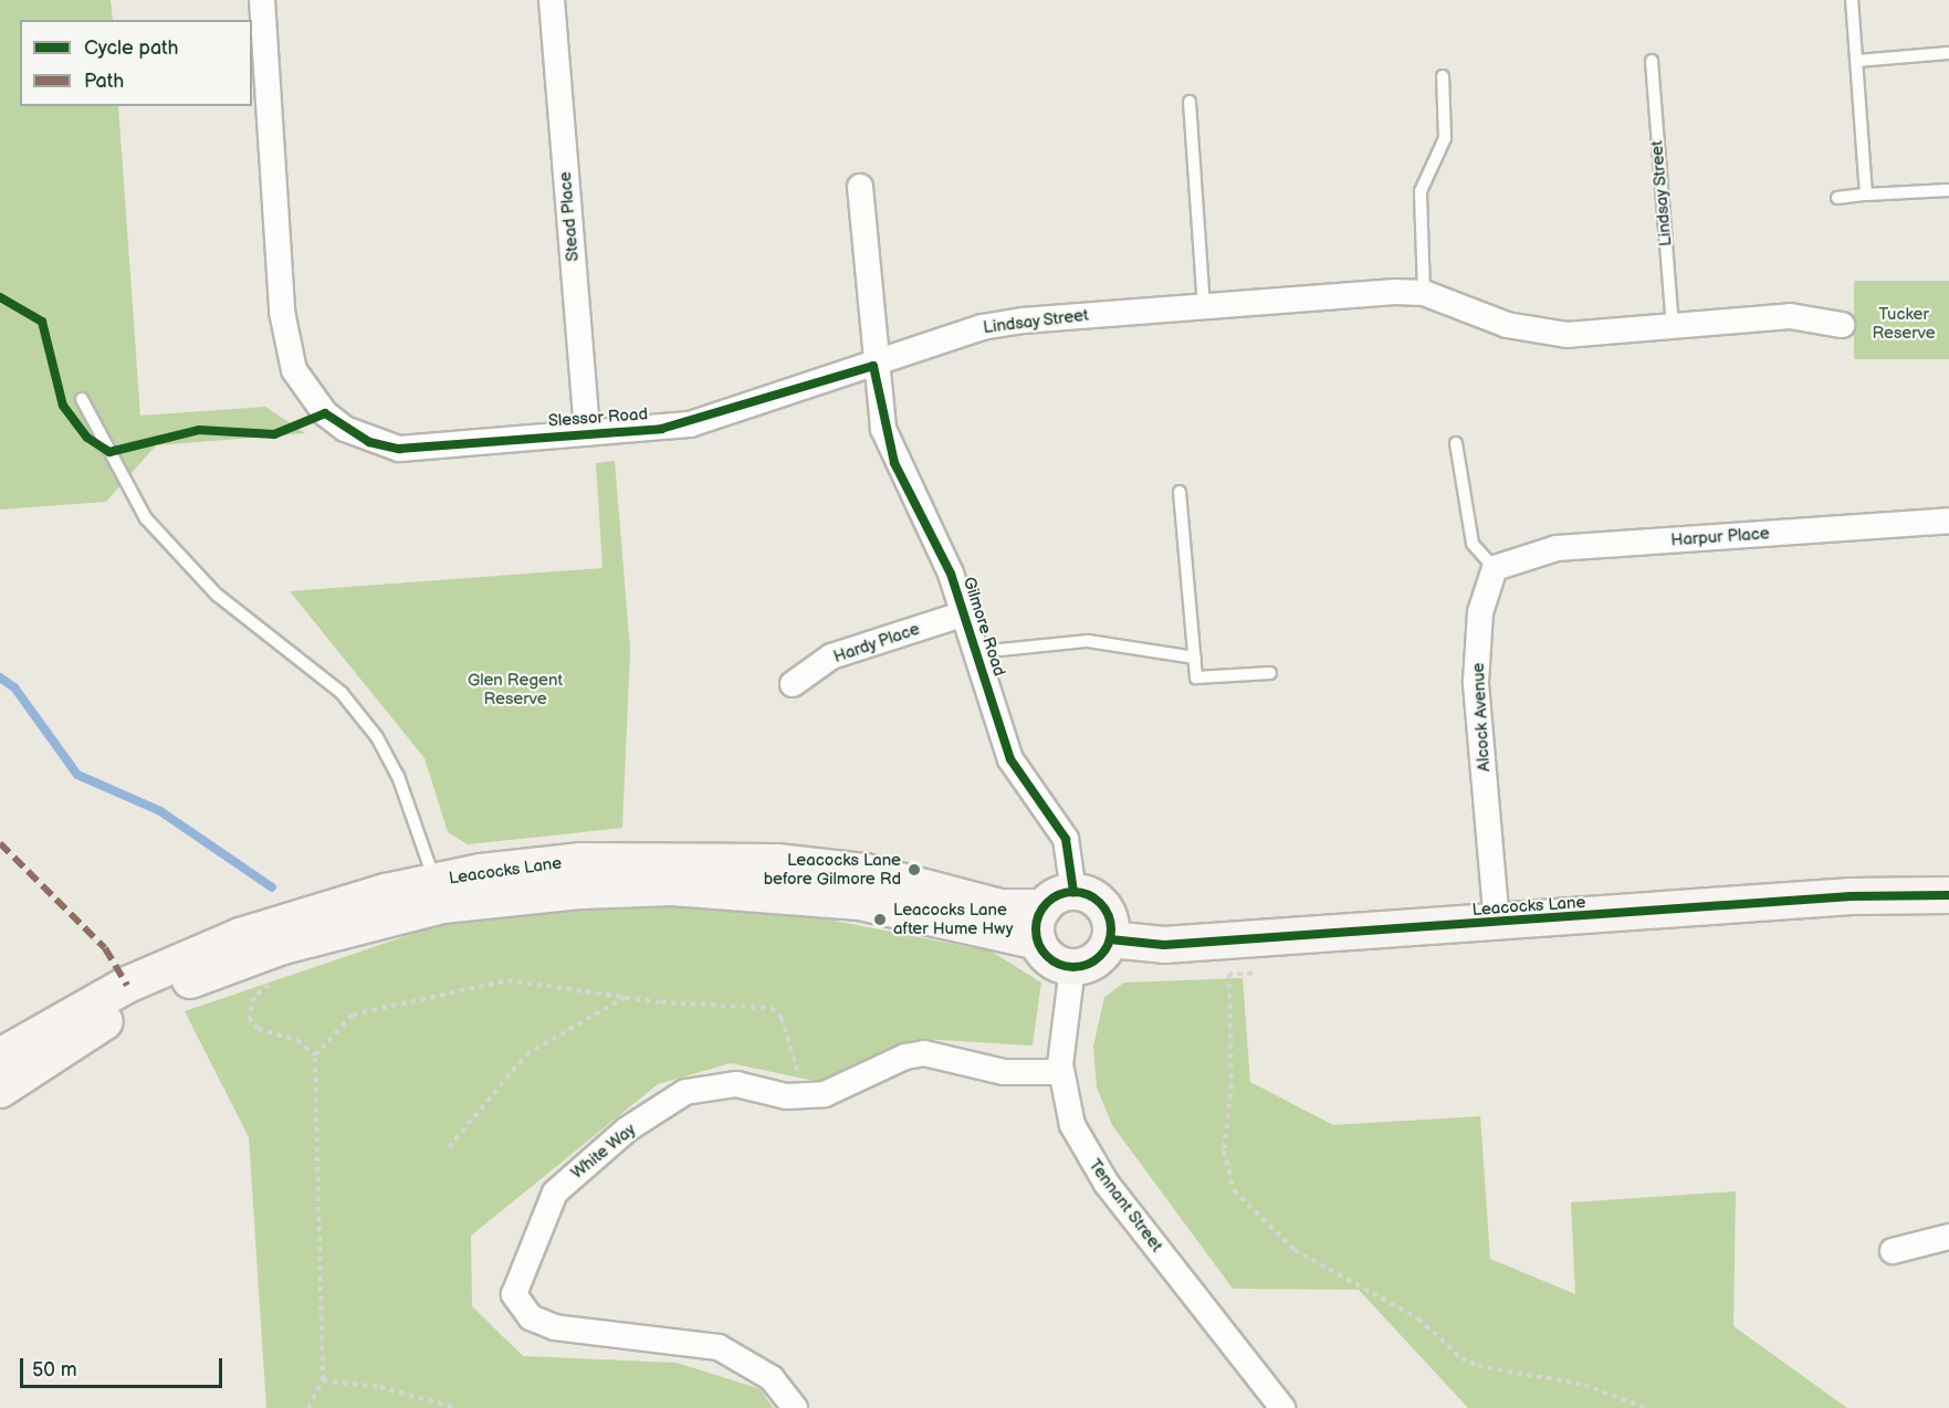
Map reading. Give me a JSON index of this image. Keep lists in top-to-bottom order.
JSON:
{
  "streets": {
    "street": [
      "Lindsay Street",
      "Stead Place",
      "Slessor Road",
      "Harpur Place",
      "Gilmore Road",
      "Hardy Place",
      "Alcock Avenue",
      "Leacocks Lane",
      "White Way",
      "Tennant Street"
    ]
  },
  "crossings": [
    ["Lindsay Street", "Slessor Road"],
    ["Lindsay Street", "Gilmore Road"],
    ["Stead Place", "Slessor Road"],
    ["Slessor Road", "Gilmore Road"],
    ["Harpur Place", "Alcock Avenue"],
    ["Gilmore Road", "Hardy Place"],
    ["Gilmore Road", "Leacocks Lane"],
    ["Gilmore Road", "Tennant Street"],
    ["Alcock Avenue", "Leacocks Lane"],
    ["Leacocks Lane", "Tennant Street"],
    ["White Way", "Tennant Street"]
  ],
  "parks": ["Tucker Reserve", "Glen Regent Reserve"],
  "places": ["Leacocks Lane before Gilmore Rd", "Leacocks Lane after Hume Hwy"],
  "legend": ["Cycle path", "Path"],
  "scale_bar": "50 m"
}
